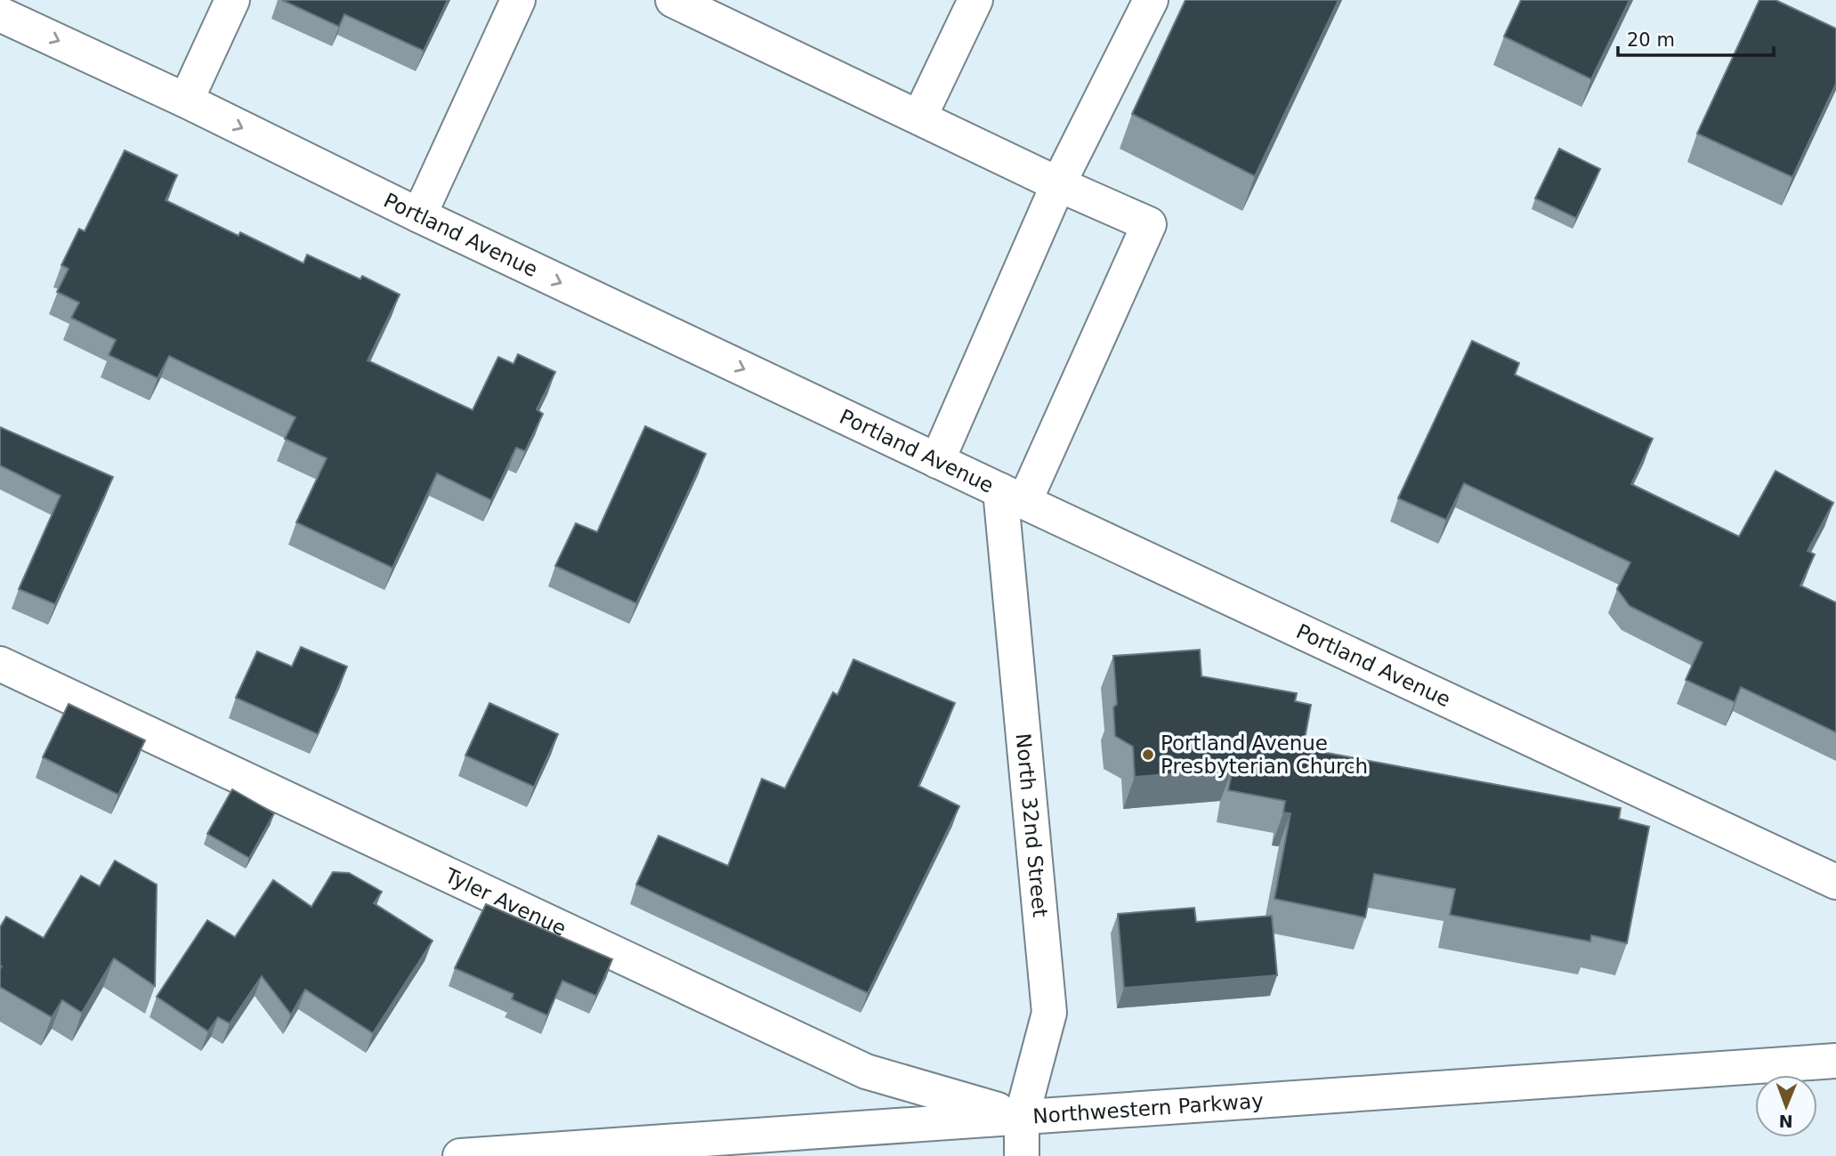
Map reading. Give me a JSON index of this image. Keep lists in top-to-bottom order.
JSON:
{
  "streets": {
    "street": [
      "Portland Avenue",
      "North 32nd Street",
      "Tyler Avenue",
      "Northwestern Parkway"
    ]
  },
  "crossings": [
    ["Portland Avenue", "North 32nd Street"],
    ["North 32nd Street", "Tyler Avenue"],
    ["North 32nd Street", "Northwestern Parkway"],
    ["Tyler Avenue", "Northwestern Parkway"]
  ],
  "places": ["Portland Avenue Presbyterian Church"],
  "scale_bar": "20 m",
  "north": "bottom"
}
